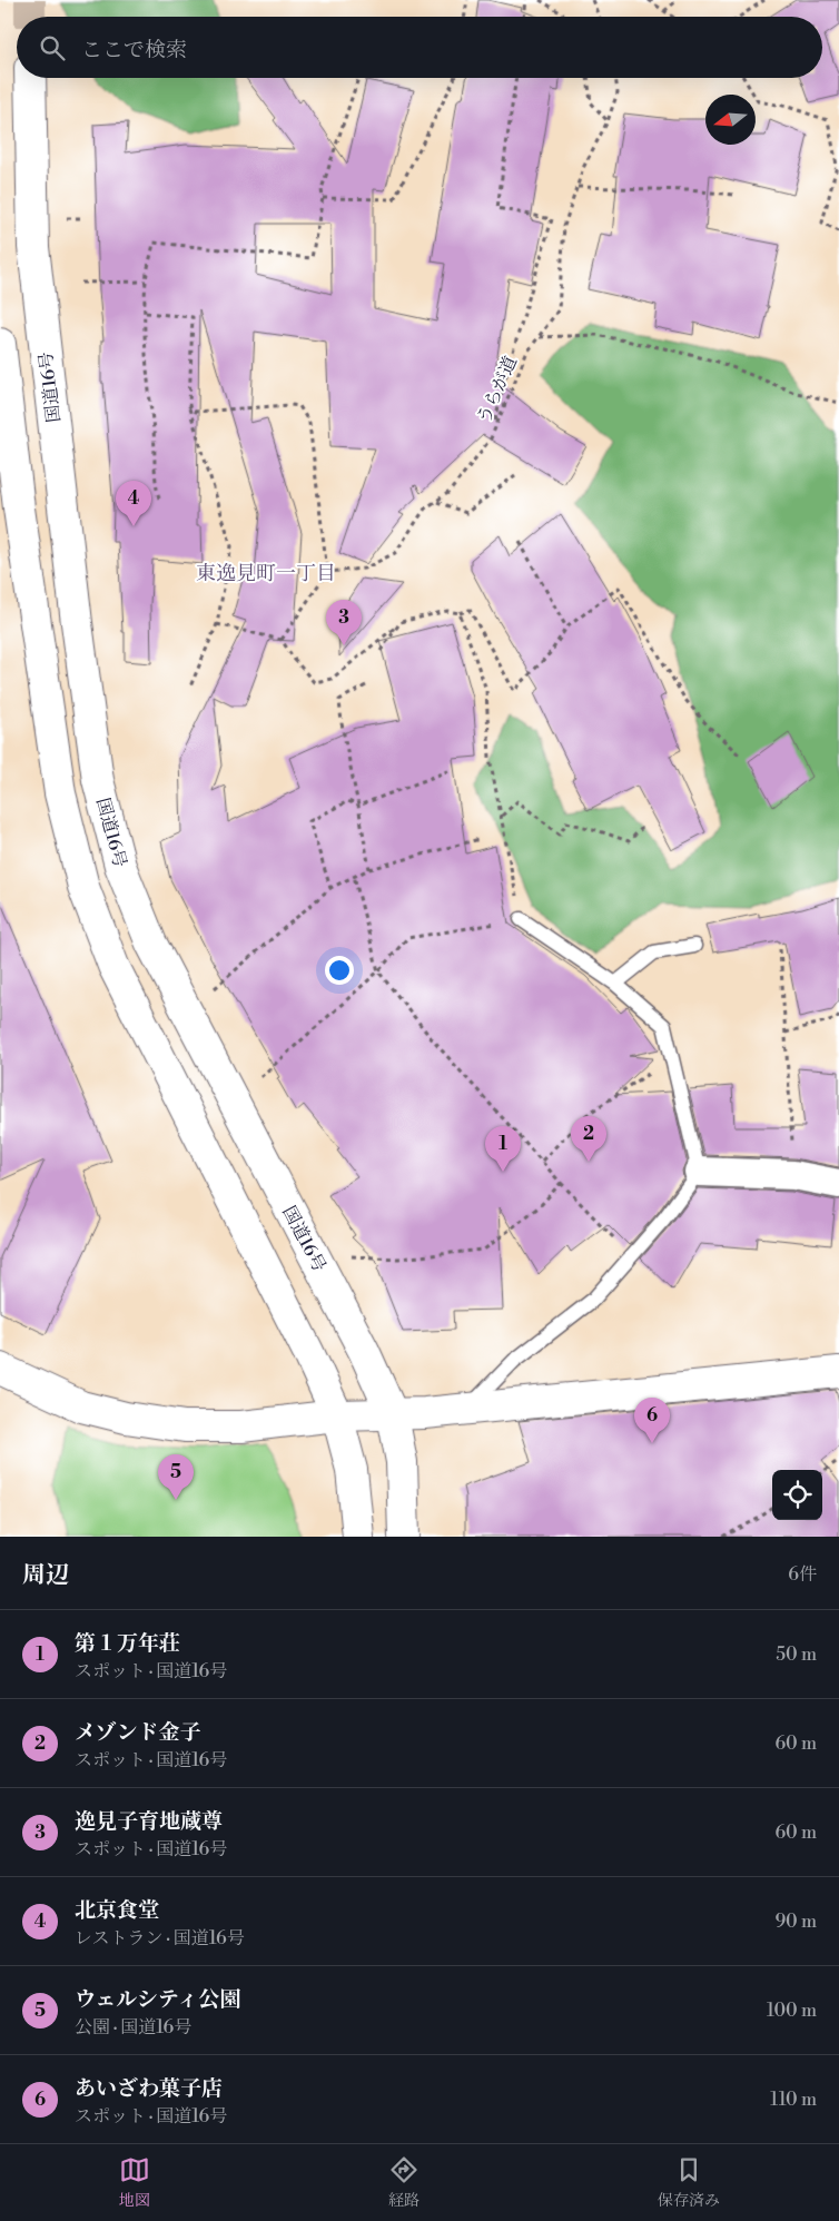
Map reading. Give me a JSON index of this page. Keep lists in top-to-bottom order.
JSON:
{
  "streets": {
    "main road": ["国道16号"],
    "path": ["うらが道"]
  },
  "districts": ["東逸見町一丁目"],
  "north": "left",
  "page": {
    "search": "ここで検索",
    "pins": [
      "4",
      "3",
      "2",
      "1",
      "6",
      "5"
    ],
    "heading": ["周辺", "6件"],
    "list": [
      {
        "mark": "1",
        "name": "第１万年荘",
        "note": "スポット · 国道16号",
        "value": "50 m"
      },
      {
        "mark": "2",
        "name": "メゾンド金子",
        "note": "スポット · 国道16号",
        "value": "60 m"
      },
      {
        "mark": "3",
        "name": "逸見子育地蔵尊",
        "note": "スポット · 国道16号",
        "value": "60 m"
      },
      {
        "mark": "4",
        "name": "北京食堂",
        "note": "レストラン · 国道16号",
        "value": "90 m"
      },
      {
        "mark": "5",
        "name": "ウェルシティ公園",
        "note": "公園 · 国道16号",
        "value": "100 m"
      },
      {
        "mark": "6",
        "name": "あいざわ菓子店",
        "note": "スポット · 国道16号",
        "value": "110 m"
      }
    ],
    "nav": ["地図", "経路", "保存済み"]
  }
}
